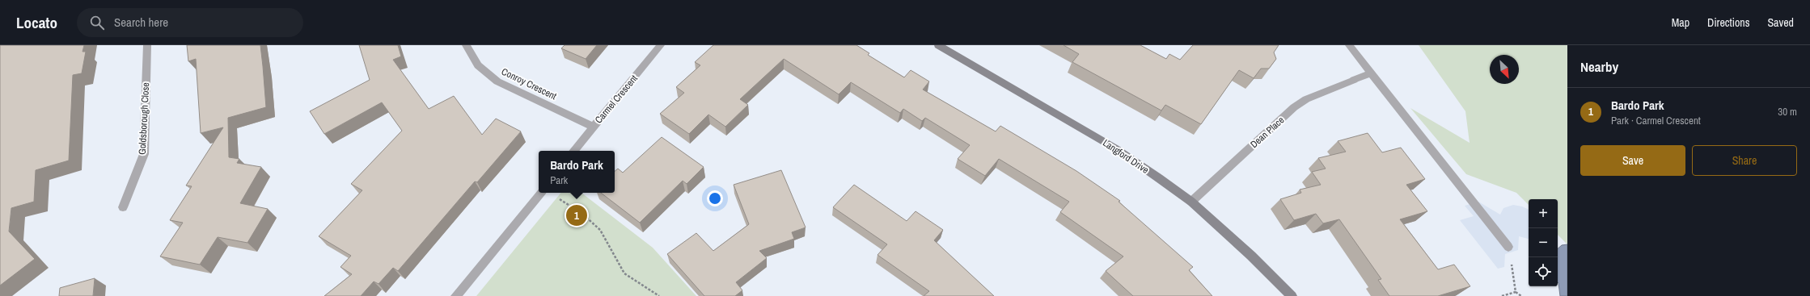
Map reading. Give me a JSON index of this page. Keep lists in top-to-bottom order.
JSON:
{
  "streets": {
    "street": [
      "Conroy Crescent",
      "Carmel Crescent",
      "Goldsborough Close",
      "Dean Place",
      "Langford Drive"
    ]
  },
  "crossings": [
    ["Conroy Crescent", "Carmel Crescent"],
    ["Dean Place", "Langford Drive"]
  ],
  "north": "bottom right",
  "page": {
    "header": "Locato",
    "search": "Search here",
    "nav": ["Map", "Directions", "Saved"],
    "heading": "Nearby",
    "list": [
      {
        "mark": "1",
        "name": "Bardo Park",
        "note": "Park · Carmel Crescent",
        "value": "30 m"
      }
    ],
    "buttons": ["Save", "Share"],
    "popup": ["Bardo Park", "Park"],
    "map_buttons": ["+", "−"],
    "pins": "1"
  }
}
